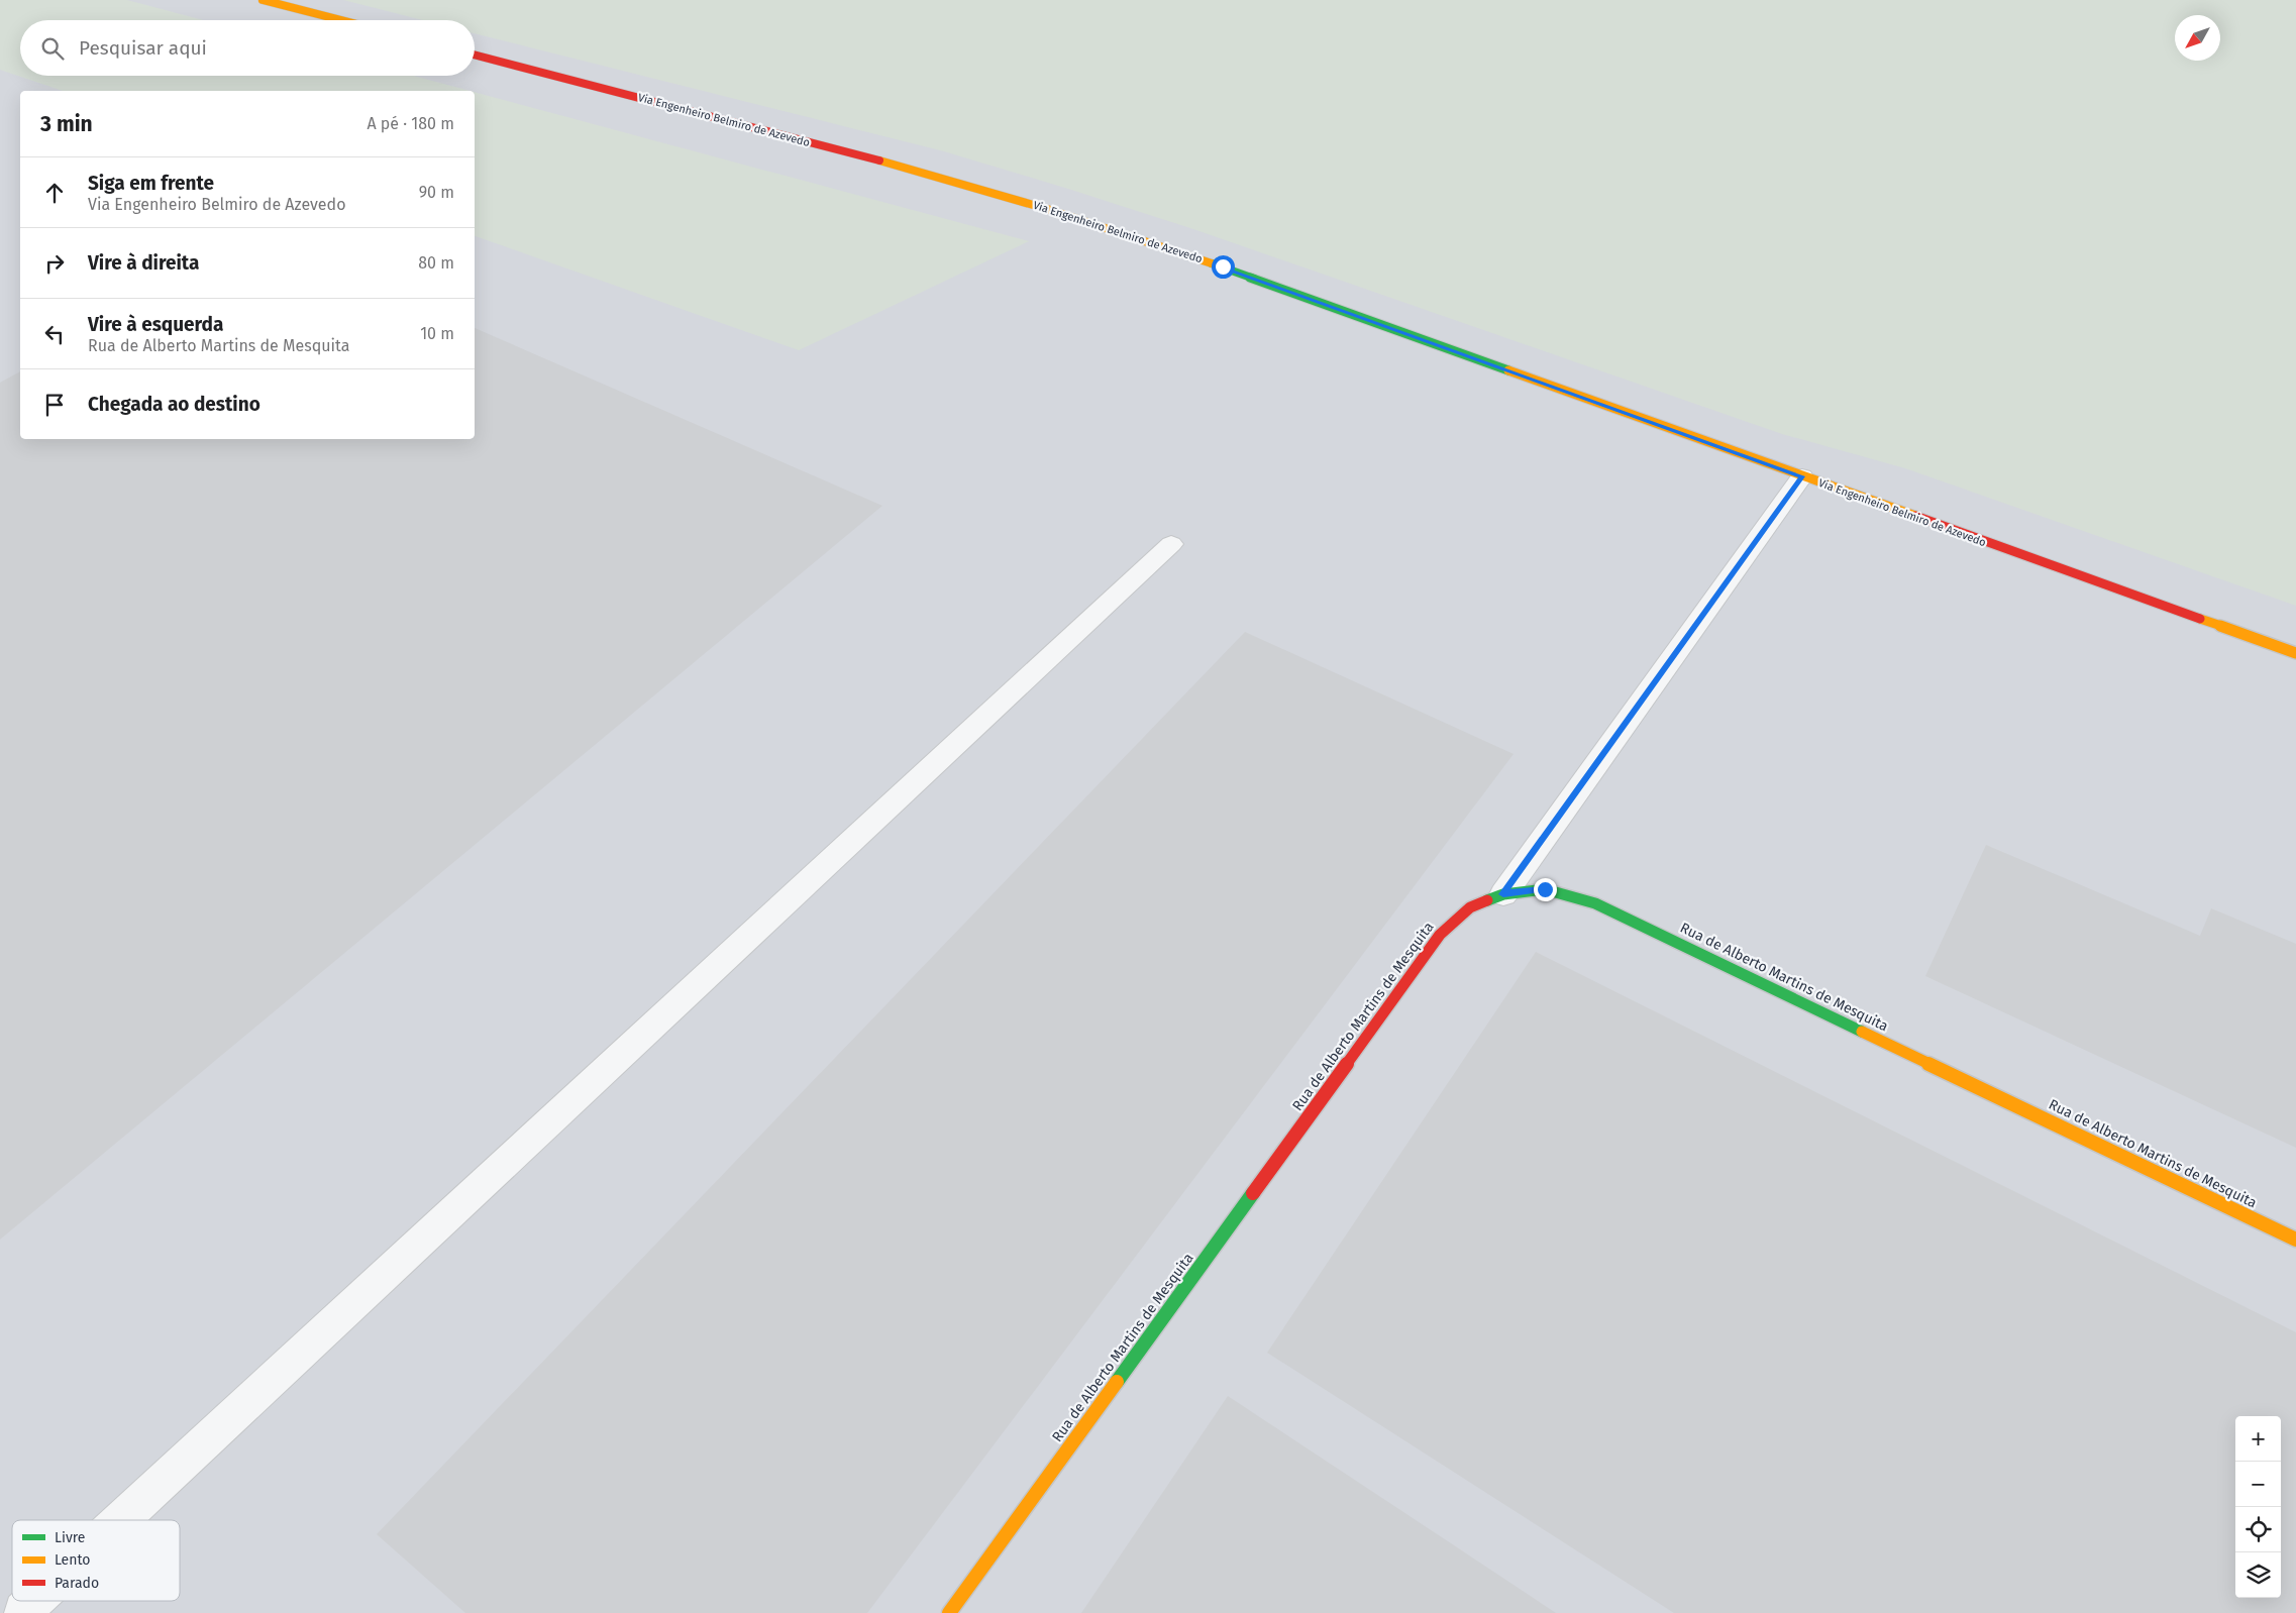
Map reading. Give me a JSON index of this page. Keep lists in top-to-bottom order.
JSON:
{
  "streets": {
    "main road": ["Via Engenheiro Belmiro de Azevedo", "Rua de Alberto Martins de Mesquita"]
  },
  "legend": ["Livre", "Lento", "Parado"],
  "north": "bottom left",
  "page": {
    "search": "Pesquisar aqui",
    "heading": ["3 min", "A pé · 180 m"],
    "list": [
      ["Siga em frente", "Via Engenheiro Belmiro de Azevedo", "90 m"],
      ["Vire à direita", "80 m"],
      ["Vire à esquerda", "Rua de Alberto Martins de Mesquita", "10 m"],
      "Chegada ao destino"
    ],
    "map_buttons": ["+", "−"]
  }
}
